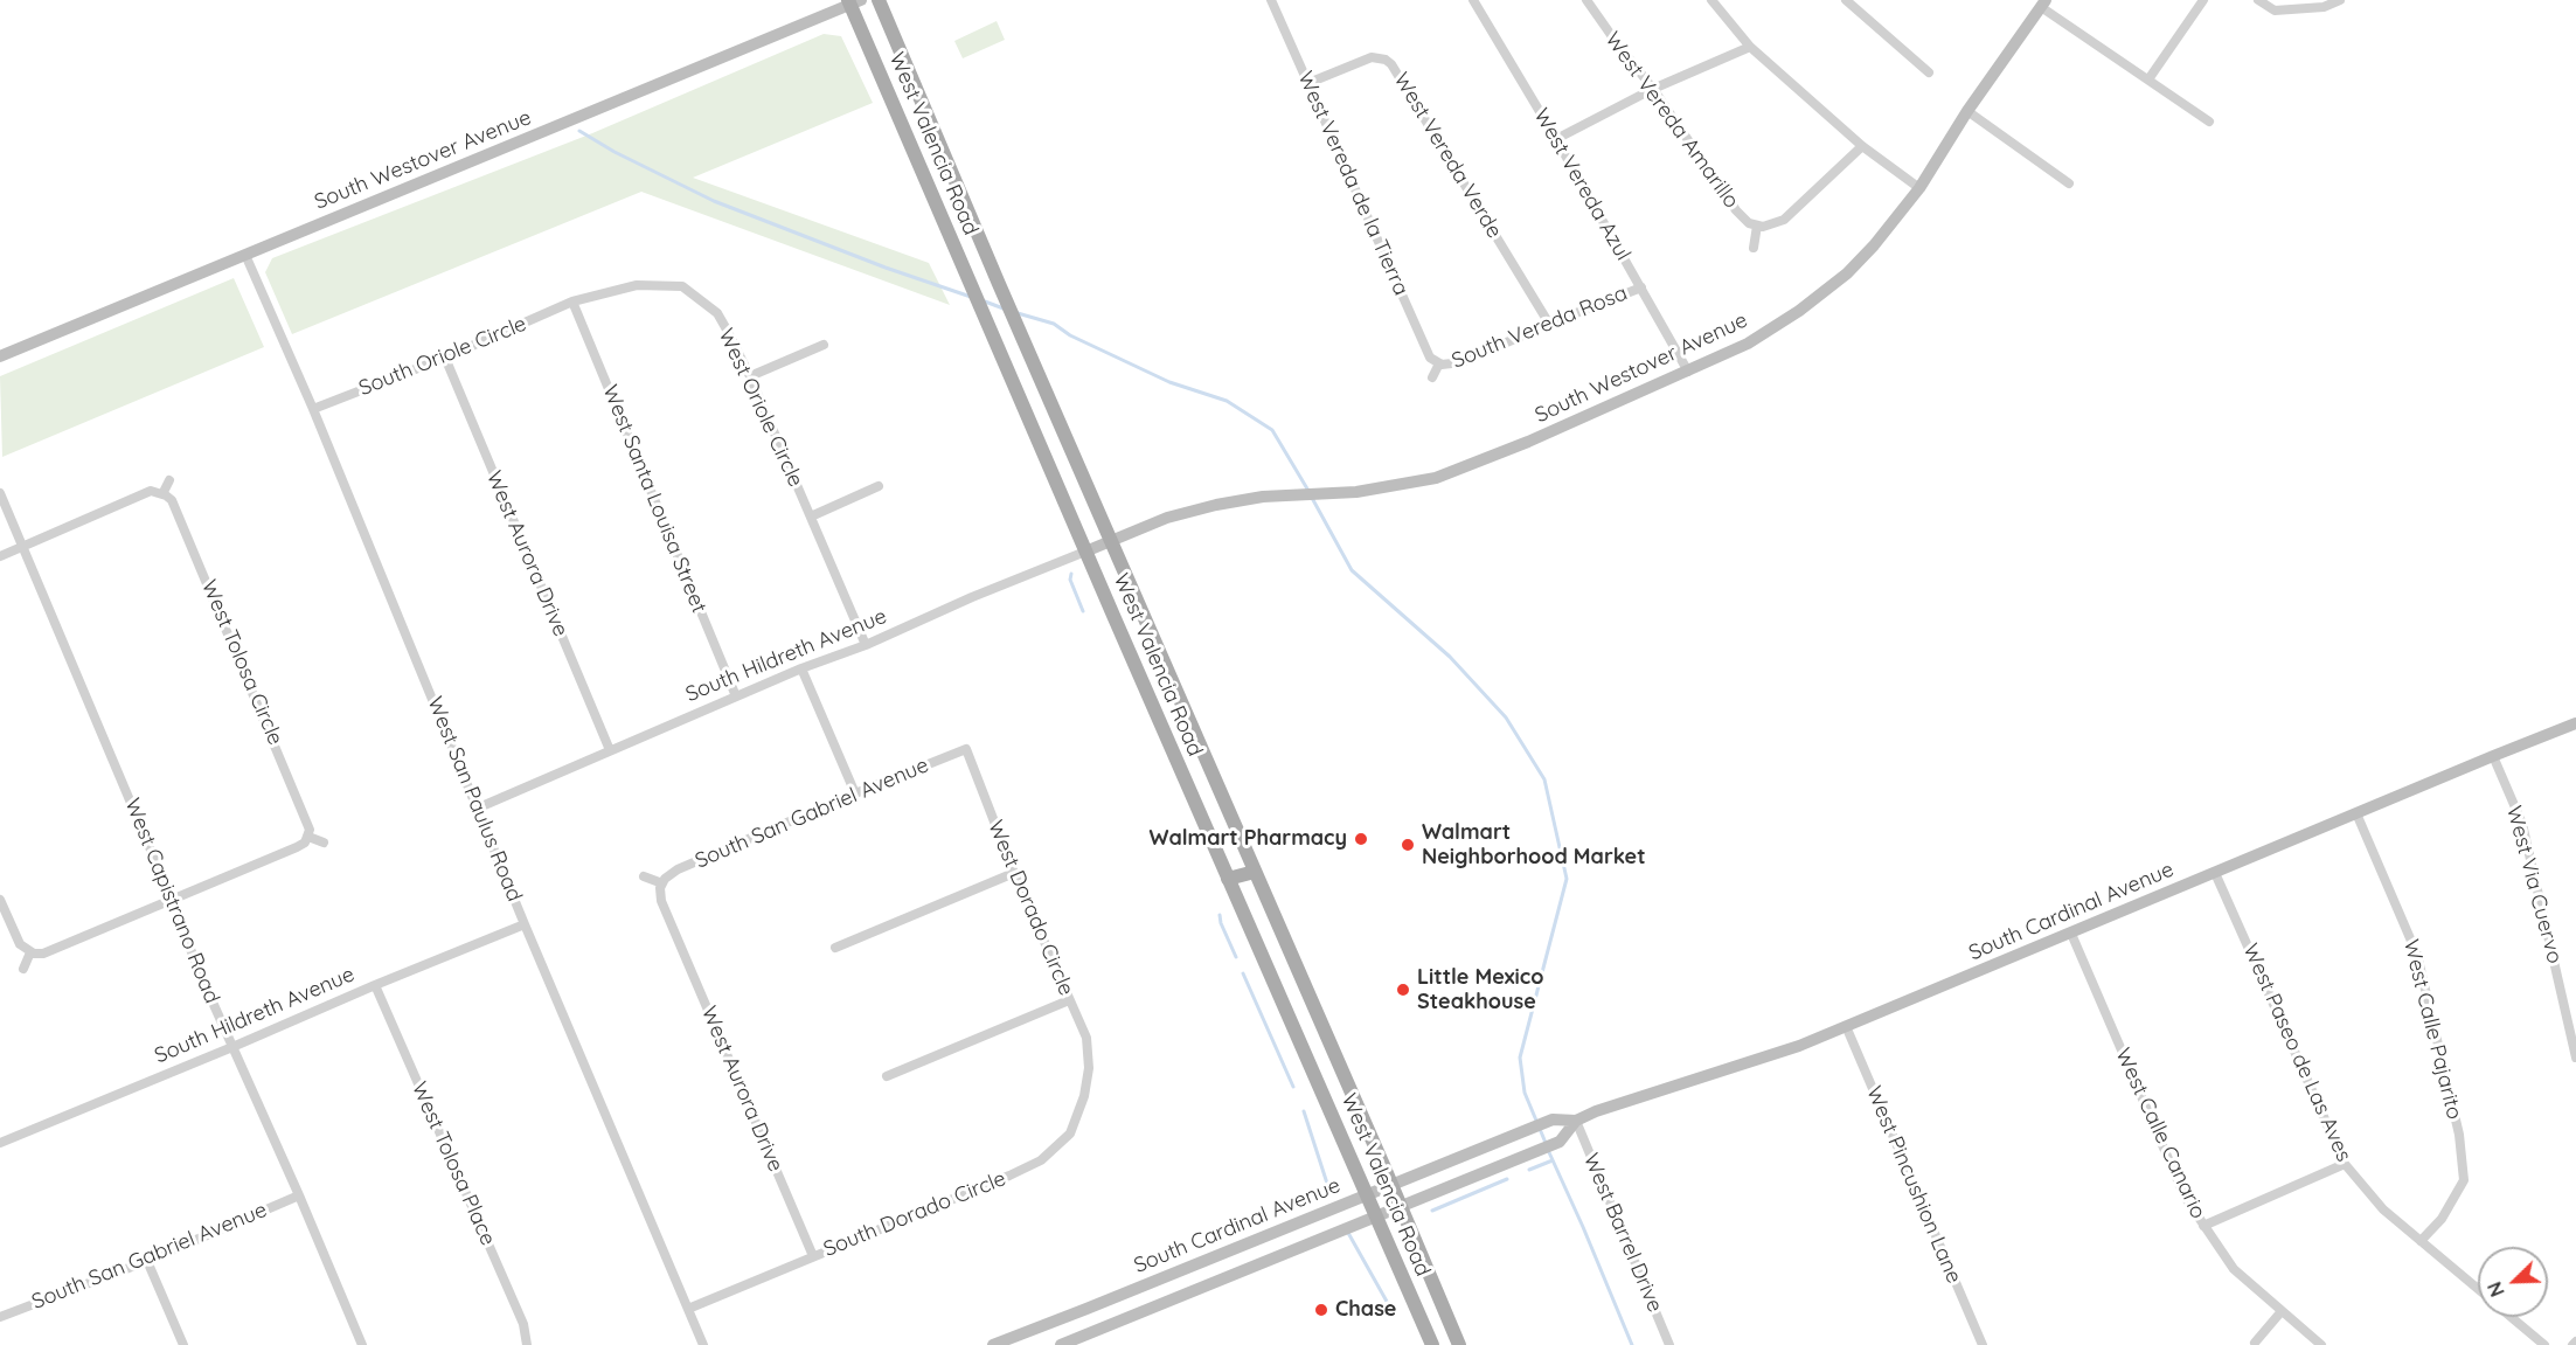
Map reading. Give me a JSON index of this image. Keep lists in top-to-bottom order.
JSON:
{
  "streets": {
    "main road": [
      "West Valencia Road",
      "South Westover Avenue",
      "South Hildreth Avenue",
      "South Cardinal Avenue"
    ],
    "street": [
      "West Vereda Amarillo",
      "West Vereda Verde",
      "West Vereda de la Tierra",
      "West Vereda Azul",
      "South Vereda Rosa",
      "South Oriole Circle",
      "West Oriole Circle",
      "West Santa Louisa Street",
      "West Aurora Drive",
      "West Tolosa Circle",
      "West San Paulus Road",
      "South San Gabriel Avenue",
      "West Via Cuervo",
      "West Capistrano Road",
      "West Dorado Circle",
      "West Calle Pajarito",
      "West Paseo de Las Aves",
      "West Calle Canario",
      "West Tolosa Place",
      "West Pincushion Lane",
      "South Dorado Circle",
      "West Barrel Drive"
    ]
  },
  "crossings": [
    ["West Valencia Road", "South Westover Avenue"],
    ["West Valencia Road", "South Hildreth Avenue"],
    ["West Valencia Road", "South Cardinal Avenue"],
    ["West Vereda Verde", "West Vereda de la Tierra"],
    ["West Vereda Verde", "South Vereda Rosa"],
    ["South Westover Avenue", "West Vereda Azul"],
    ["South Westover Avenue", "South Hildreth Avenue"],
    ["South Westover Avenue", "West San Paulus Road"],
    ["West Vereda de la Tierra", "South Vereda Rosa"],
    ["West Vereda Azul", "South Vereda Rosa"],
    ["South Oriole Circle", "West Oriole Circle"],
    ["South Oriole Circle", "West Santa Louisa Street"],
    ["South Oriole Circle", "West Aurora Drive"],
    ["South Oriole Circle", "West San Paulus Road"],
    ["West Oriole Circle", "West Santa Louisa Street"],
    ["West Oriole Circle", "South Hildreth Avenue"],
    ["West Santa Louisa Street", "South Hildreth Avenue"],
    ["West Aurora Drive", "South Hildreth Avenue"],
    ["West Aurora Drive", "South San Gabriel Avenue"],
    ["West Aurora Drive", "South Dorado Circle"],
    ["South Hildreth Avenue", "West San Paulus Road"],
    ["South Hildreth Avenue", "West Capistrano Road"],
    ["South Hildreth Avenue", "West Tolosa Place"],
    ["West San Paulus Road", "South Dorado Circle"],
    ["South San Gabriel Avenue", "West Capistrano Road"],
    ["South San Gabriel Avenue", "West Dorado Circle"],
    ["West Via Cuervo", "South Cardinal Avenue"],
    ["West Dorado Circle", "South Dorado Circle"],
    ["South Cardinal Avenue", "West Calle Pajarito"],
    ["South Cardinal Avenue", "West Paseo de Las Aves"],
    ["South Cardinal Avenue", "West Calle Canario"],
    ["South Cardinal Avenue", "West Pincushion Lane"],
    ["South Cardinal Avenue", "West Barrel Drive"],
    ["West Calle Pajarito", "West Paseo de Las Aves"]
  ],
  "places": [
    "Walmart Pharmacy",
    "Walmart Neighborhood Market",
    "Little Mexico Steakhouse",
    "Chase"
  ],
  "north": "bottom left"
}
